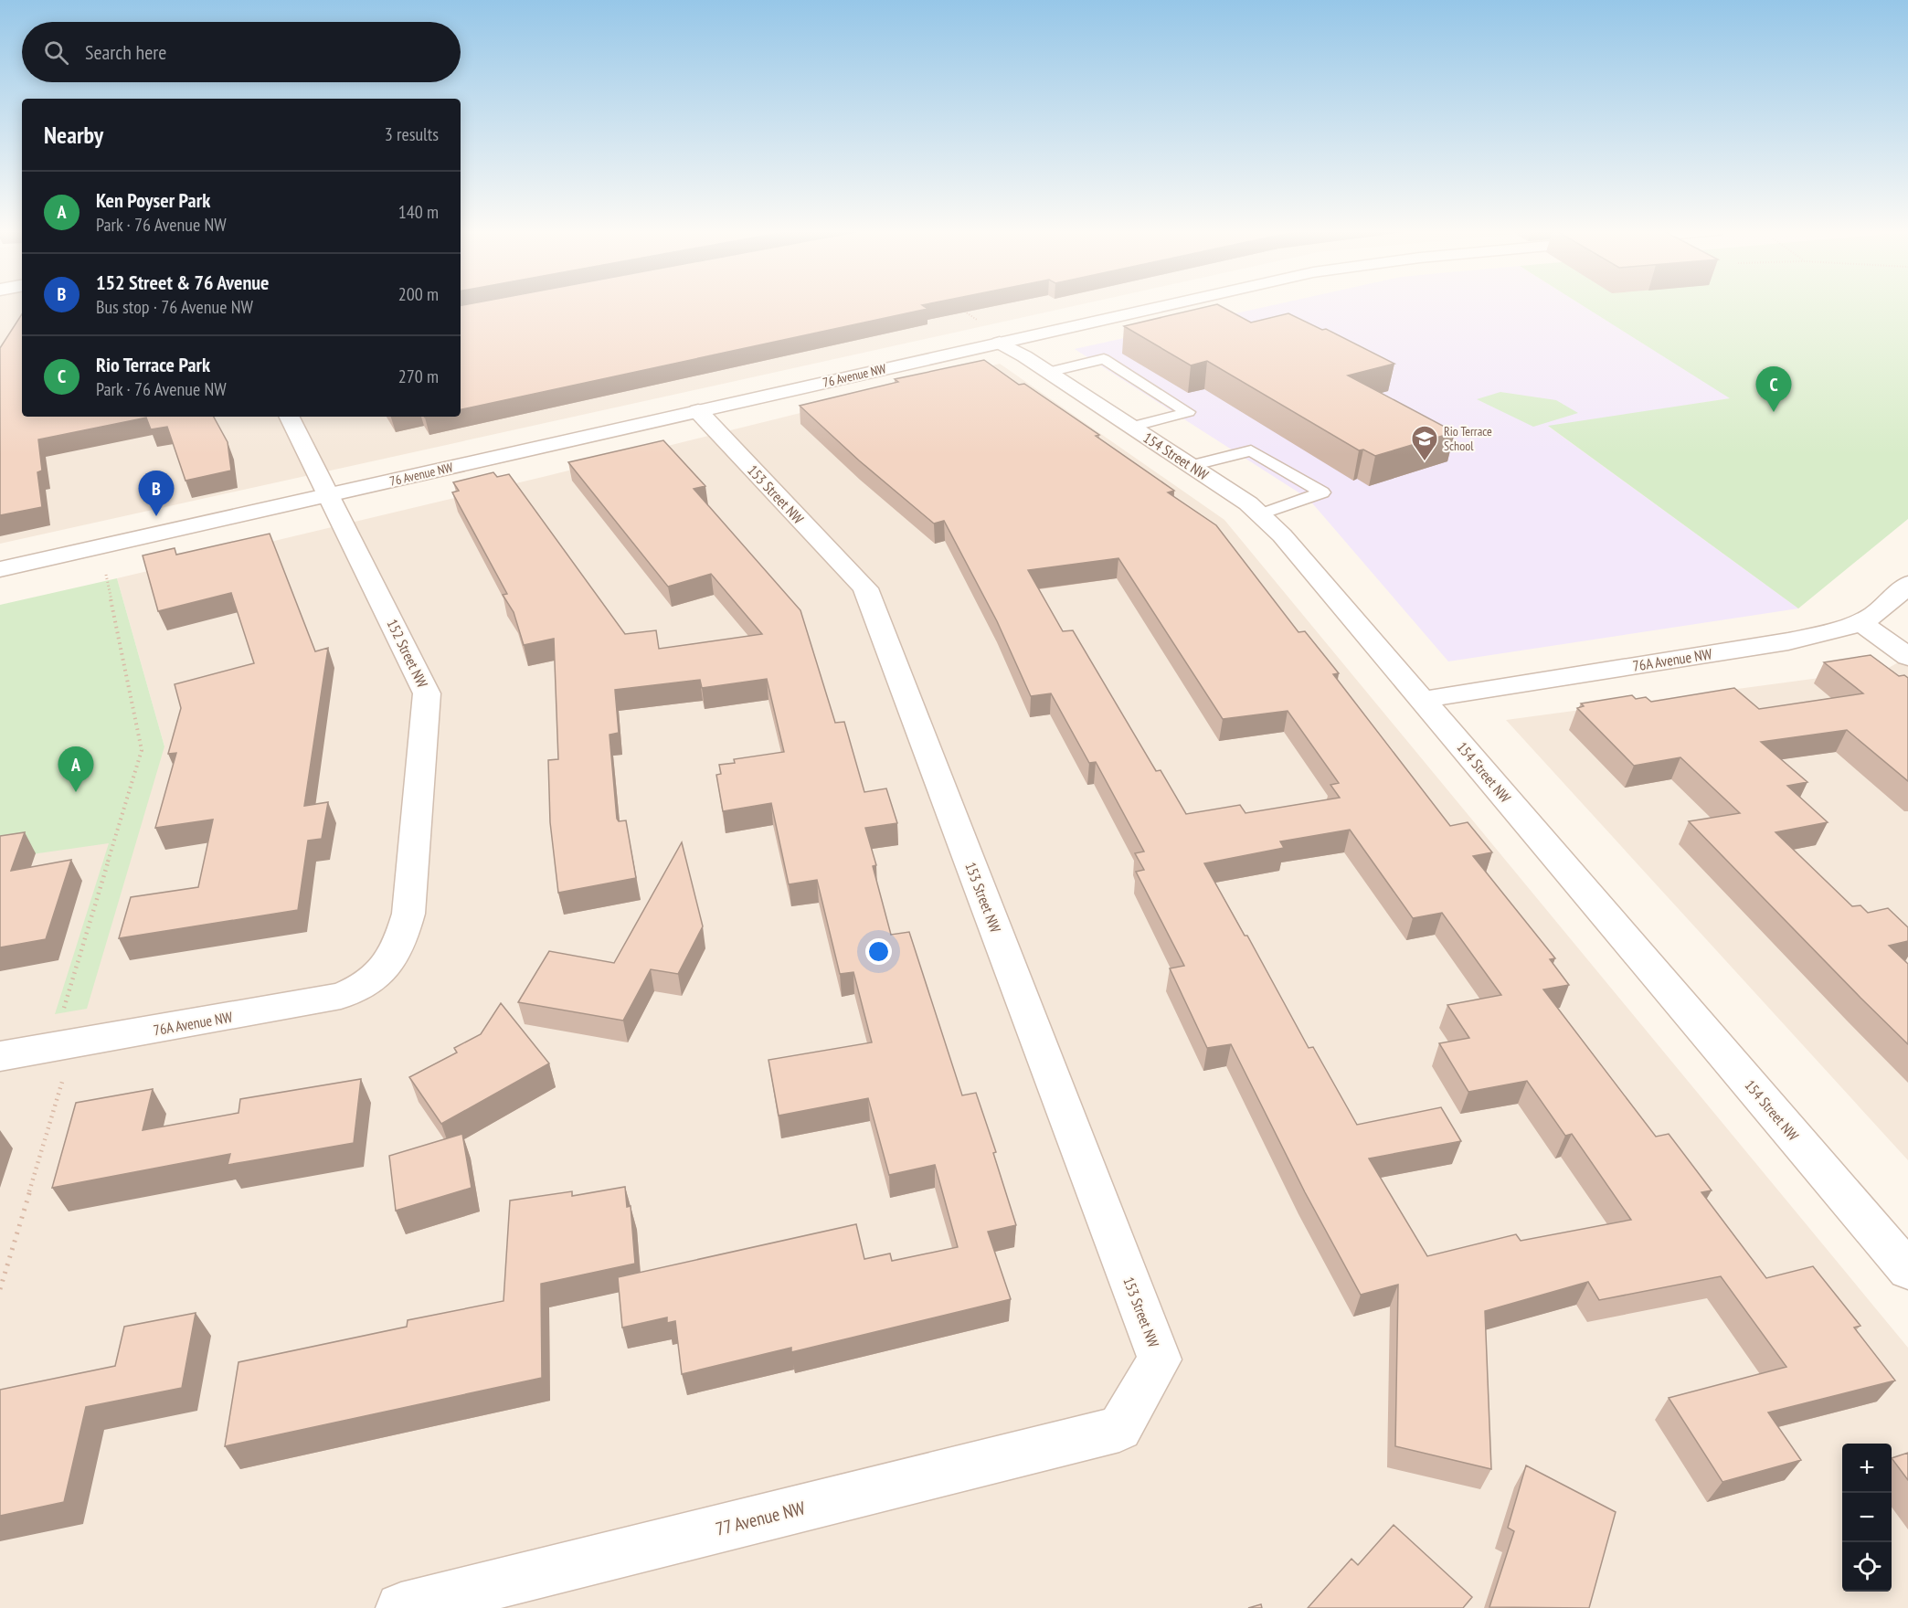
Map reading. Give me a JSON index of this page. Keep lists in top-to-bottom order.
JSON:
{
  "streets": {
    "street": [
      "76 Avenue NW",
      "154 Street NW",
      "153 Street NW",
      "152 Street NW",
      "76A Avenue NW",
      "77 Avenue NW"
    ]
  },
  "crossings": [
    ["76 Avenue NW", "154 Street NW"],
    ["76 Avenue NW", "153 Street NW"],
    ["76 Avenue NW", "152 Street NW"],
    ["154 Street NW", "76A Avenue NW"],
    ["153 Street NW", "77 Avenue NW"],
    ["152 Street NW", "76A Avenue NW"]
  ],
  "places": {
    "school or university": ["Rio Terrace School"]
  },
  "page": {
    "search": "Search here",
    "heading": ["Nearby", "3 results"],
    "list": [
      {
        "mark": "A",
        "name": "Ken Poyser Park",
        "note": "Park · 76 Avenue NW",
        "value": "140 m"
      },
      {
        "mark": "B",
        "name": "152 Street & 76 Avenue",
        "note": "Bus stop · 76 Avenue NW",
        "value": "200 m"
      },
      {
        "mark": "C",
        "name": "Rio Terrace Park",
        "note": "Park · 76 Avenue NW",
        "value": "270 m"
      }
    ],
    "pins": ["C", "B", "A"],
    "map_buttons": ["+", "−"]
  }
}
